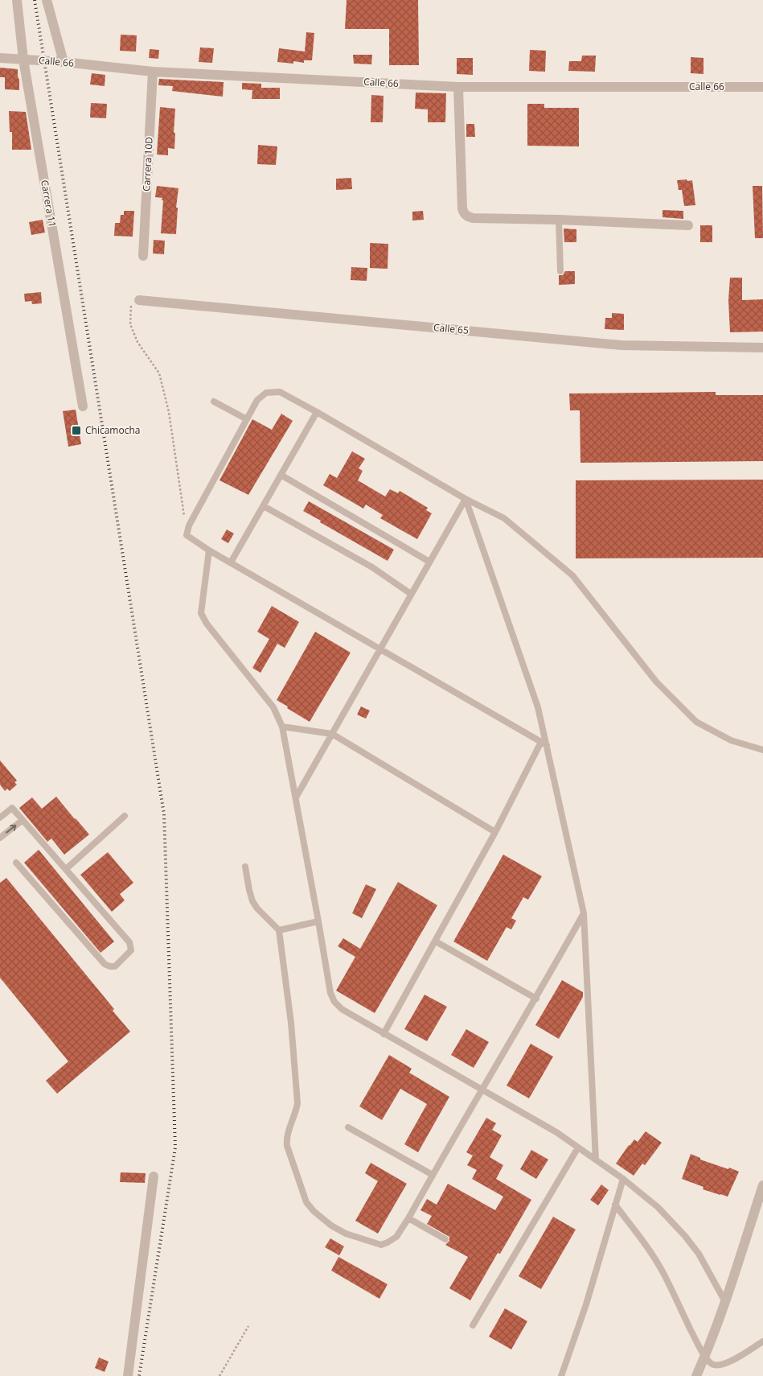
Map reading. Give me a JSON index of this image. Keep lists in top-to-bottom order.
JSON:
{
  "streets": {
    "street": [
      "Calle 66",
      "Carrera 10D",
      "Carrera 11",
      "Calle 65"
    ]
  },
  "crossings": [
    ["Calle 66", "Carrera 10D"],
    ["Calle 66", "Carrera 11"]
  ],
  "places": {
    "transit": ["Chicamocha"]
  }
}
